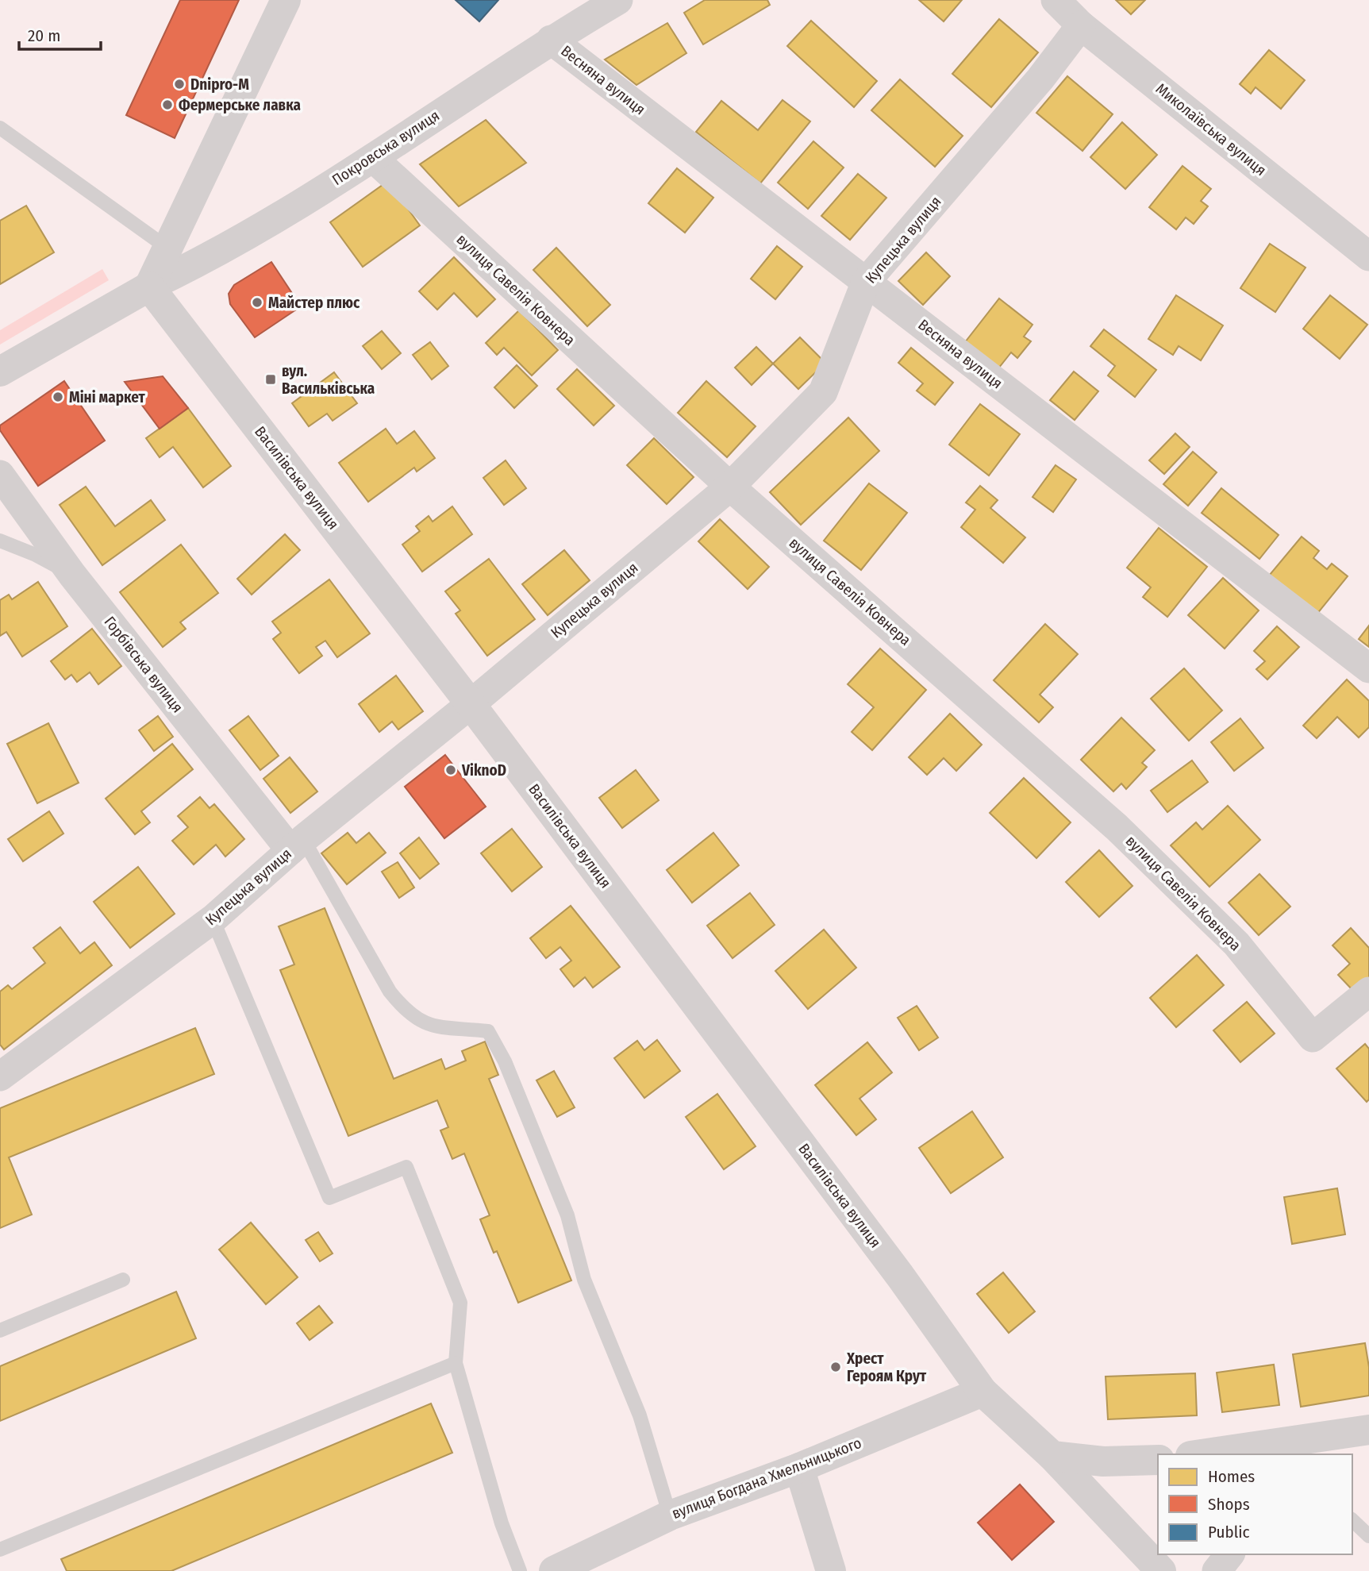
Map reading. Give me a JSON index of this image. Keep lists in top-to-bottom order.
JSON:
{
  "streets": {
    "main road": ["Покровська вулиця", "Василівська вулиця", "вулиця Богдана Хмельницького"],
    "street": [
      "Весняна вулиця",
      "Миколаївська вулиця",
      "Купецька вулиця",
      "вулиця Савелія Ковнера",
      "Горбівська вулиця"
    ]
  },
  "crossings": [
    ["Весняна вулиця", "Покровська вулиця"],
    ["Весняна вулиця", "Купецька вулиця"],
    ["Миколаївська вулиця", "Купецька вулиця"],
    ["Покровська вулиця", "вулиця Савелія Ковнера"],
    ["Покровська вулиця", "Василівська вулиця"],
    ["Купецька вулиця", "вулиця Савелія Ковнера"],
    ["Купецька вулиця", "Василівська вулиця"],
    ["Купецька вулиця", "Горбівська вулиця"],
    ["Василівська вулиця", "вулиця Богдана Хмельницького"]
  ],
  "places": {
    "other": [
      "Dnipro-M",
      "Фермерське лавка",
      "Майстер плюс",
      "Міні маркет",
      "ViknoD",
      "Хрест Героям Крут"
    ],
    "transit": ["вул. Васильківська"]
  },
  "legend": ["Homes", "Shops", "Public"],
  "scale_bar": "20 m"
}
